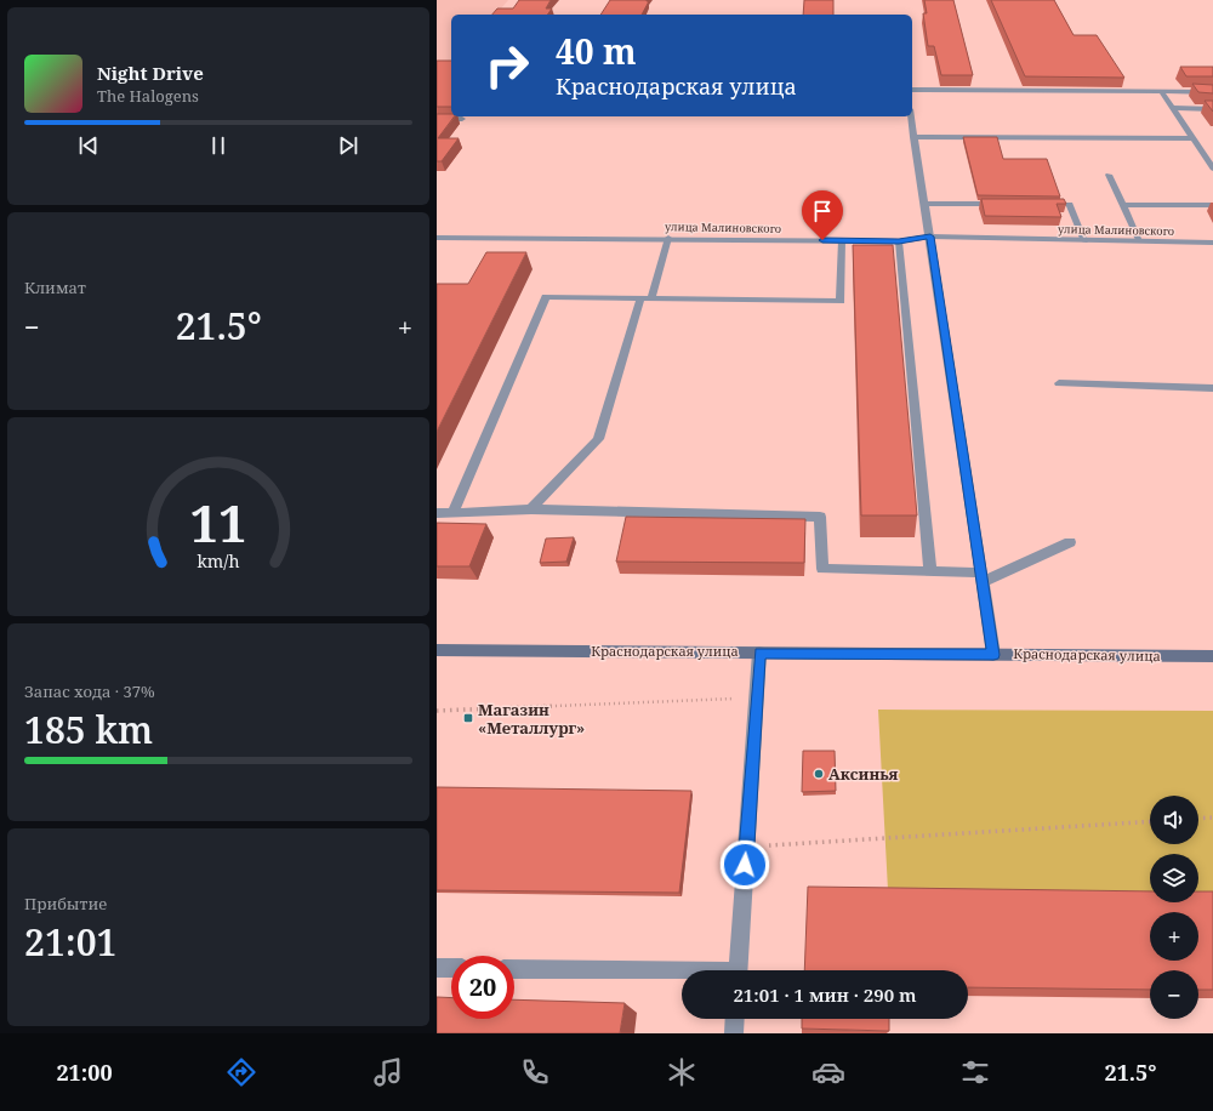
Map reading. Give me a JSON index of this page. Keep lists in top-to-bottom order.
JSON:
{
  "streets": {
    "main road": ["Краснодарская улица"],
    "street": ["улица Малиновского"]
  },
  "places": {
    "transit": ["Магазин «Металлург»"],
    "other": ["Аксинья"]
  },
  "page": {
    "turn": ["40 m", "Краснодарская улица"],
    "song": ["Night Drive", "The Halogens"],
    "tile": [
      "Климат",
      ["Запас хода · 37%", "185 km"],
      ["Прибытие", "21:01"]
    ],
    "heat": ["−", "21.5°", "+"],
    "map_buttons": ["+", "−"],
    "limit": "20",
    "trip": "21:01 · 1 мин · 290 m",
    "tabs": ["21:00", "21.5°"],
    "gauge": ["11", "km/h"]
  }
}
